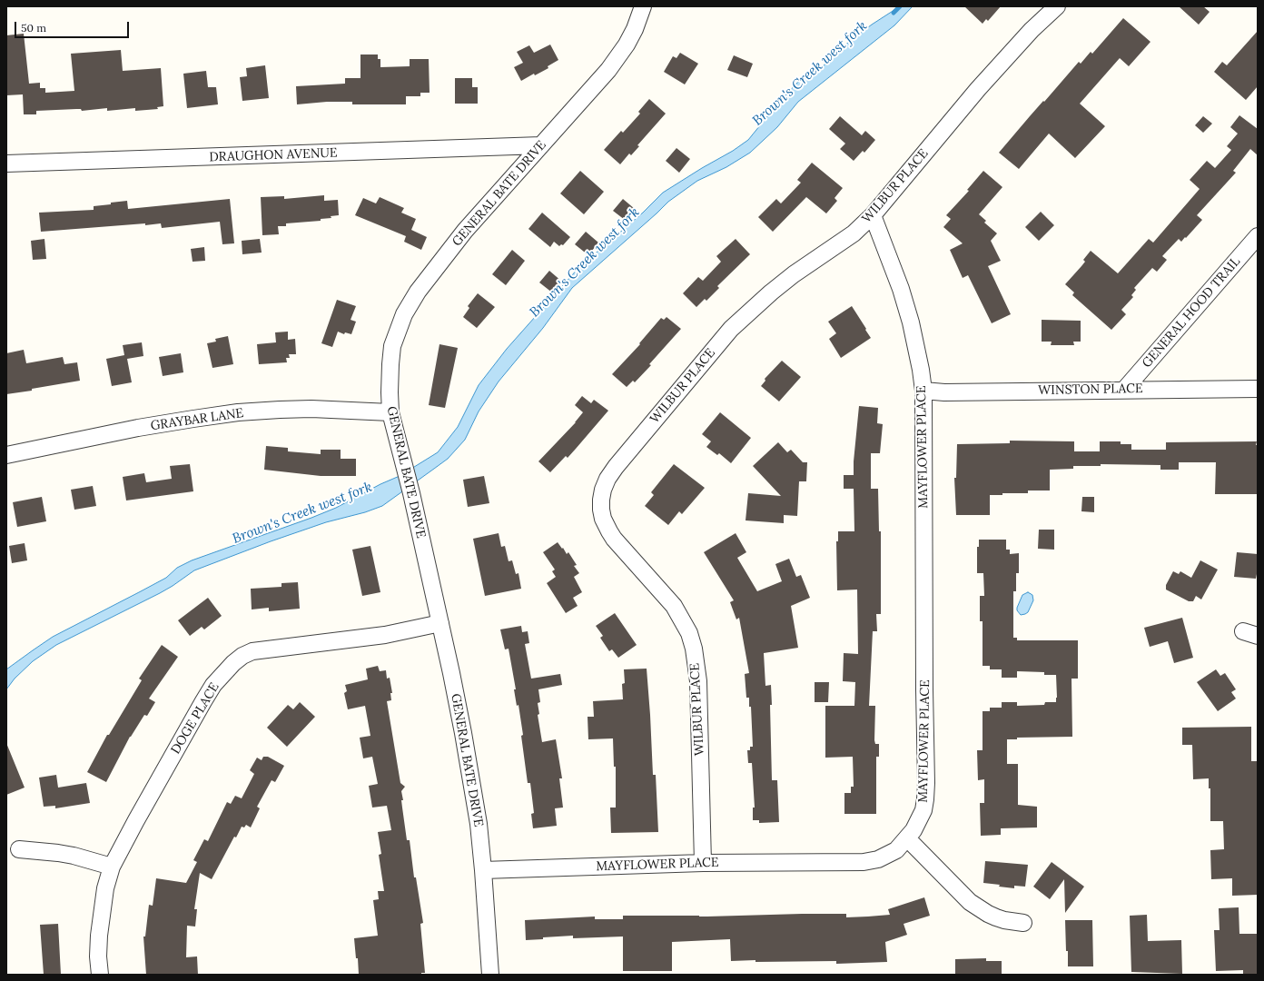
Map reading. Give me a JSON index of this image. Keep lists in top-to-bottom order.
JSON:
{
  "streets": {
    "street": [
      "DRAUGHON AVENUE",
      "WILBUR PLACE",
      "GENERAL BATE DRIVE",
      "GENERAL HOOD TRAIL",
      "WINSTON PLACE",
      "GRAYBAR LANE",
      "MAYFLOWER PLACE",
      "DOGE PLACE"
    ]
  },
  "crossings": [
    ["DRAUGHON AVENUE", "GENERAL BATE DRIVE"],
    ["WILBUR PLACE", "MAYFLOWER PLACE"],
    ["GENERAL BATE DRIVE", "GRAYBAR LANE"],
    ["GENERAL BATE DRIVE", "MAYFLOWER PLACE"],
    ["GENERAL BATE DRIVE", "DOGE PLACE"],
    ["GENERAL HOOD TRAIL", "WINSTON PLACE"],
    ["WINSTON PLACE", "MAYFLOWER PLACE"]
  ],
  "water": ["Brown's Creek west fork"],
  "scale_bar": "50 m"
}
